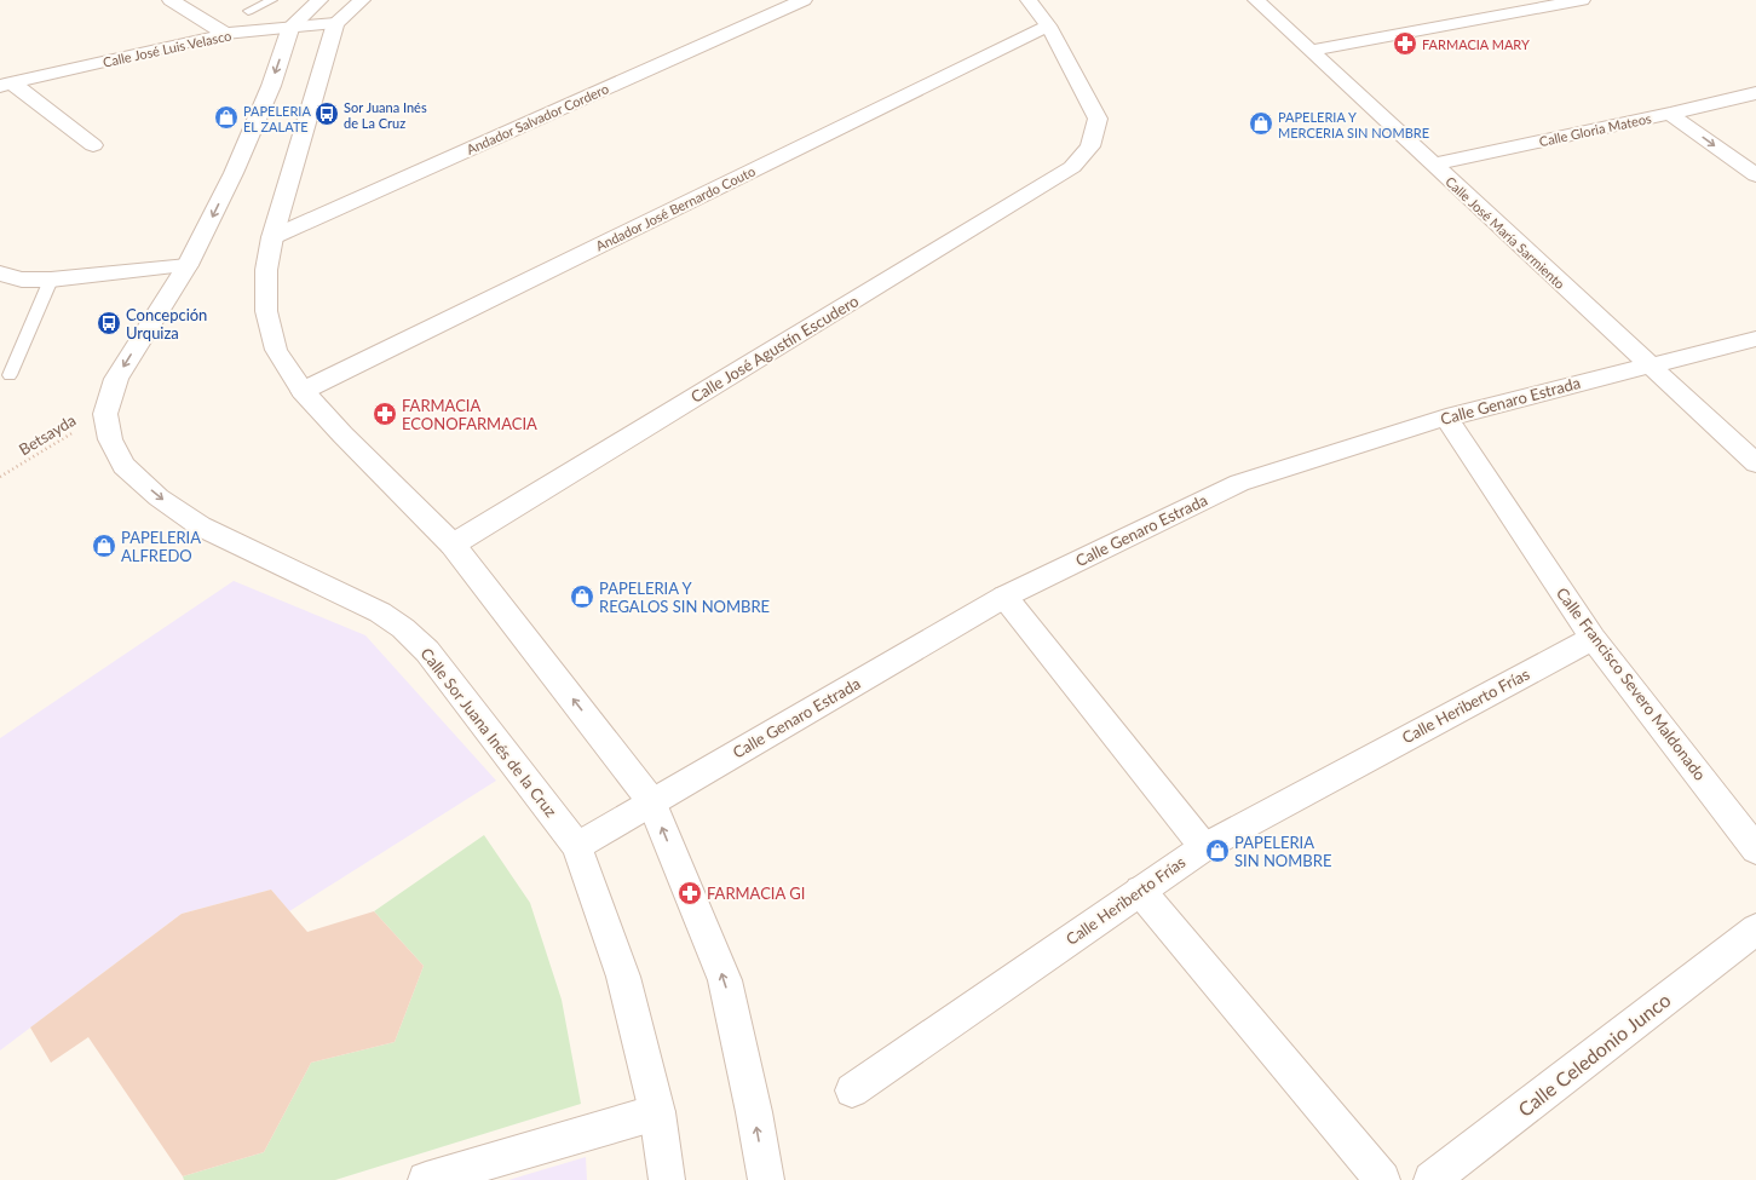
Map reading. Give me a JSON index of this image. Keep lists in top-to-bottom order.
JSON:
{
  "streets": {
    "street": [
      "Calle José Luis Velasco",
      "Andador Salvador Cordero",
      "Calle Gloria Mateos",
      "Andador José Bernardo Couto",
      "Calle José María Sarmiento",
      "Calle José Agustín Escudero",
      "Calle Genaro Estrada",
      "Calle Francisco Severo Maldonado",
      "Calle Heriberto Frías",
      "Calle Sor Juana Inés de la Cruz",
      "Calle Celedonio Junco"
    ],
    "path": ["Betsayda"]
  },
  "crossings": [
    ["Calle José Luis Velasco", "Calle Sor Juana Inés de la Cruz"],
    ["Calle Gloria Mateos", "Calle José María Sarmiento"],
    ["Andador José Bernardo Couto", "Calle José Agustín Escudero"],
    ["Calle José María Sarmiento", "Calle Genaro Estrada"],
    ["Calle Genaro Estrada", "Calle Francisco Severo Maldonado"],
    ["Calle Genaro Estrada", "Calle Sor Juana Inés de la Cruz"],
    ["Betsayda", "Calle Sor Juana Inés de la Cruz"],
    ["Calle Francisco Severo Maldonado", "Calle Heriberto Frías"]
  ],
  "places": {
    "pharmacy": ["FARMACIA MARY", "FARMACIA ECONOFARMACIA", "FARMACIA GI"],
    "bus stop": ["Sor Juana Inés de La Cruz", "Concepción Urquiza"],
    "shop": [
      "PAPELERIA EL ZALATE",
      "PAPELERIA Y MERCERIA SIN NOMBRE",
      "PAPELERIA ALFREDO",
      "PAPELERIA Y REGALOS SIN NOMBRE",
      "PAPELERIA SIN NOMBRE"
    ]
  }
}
